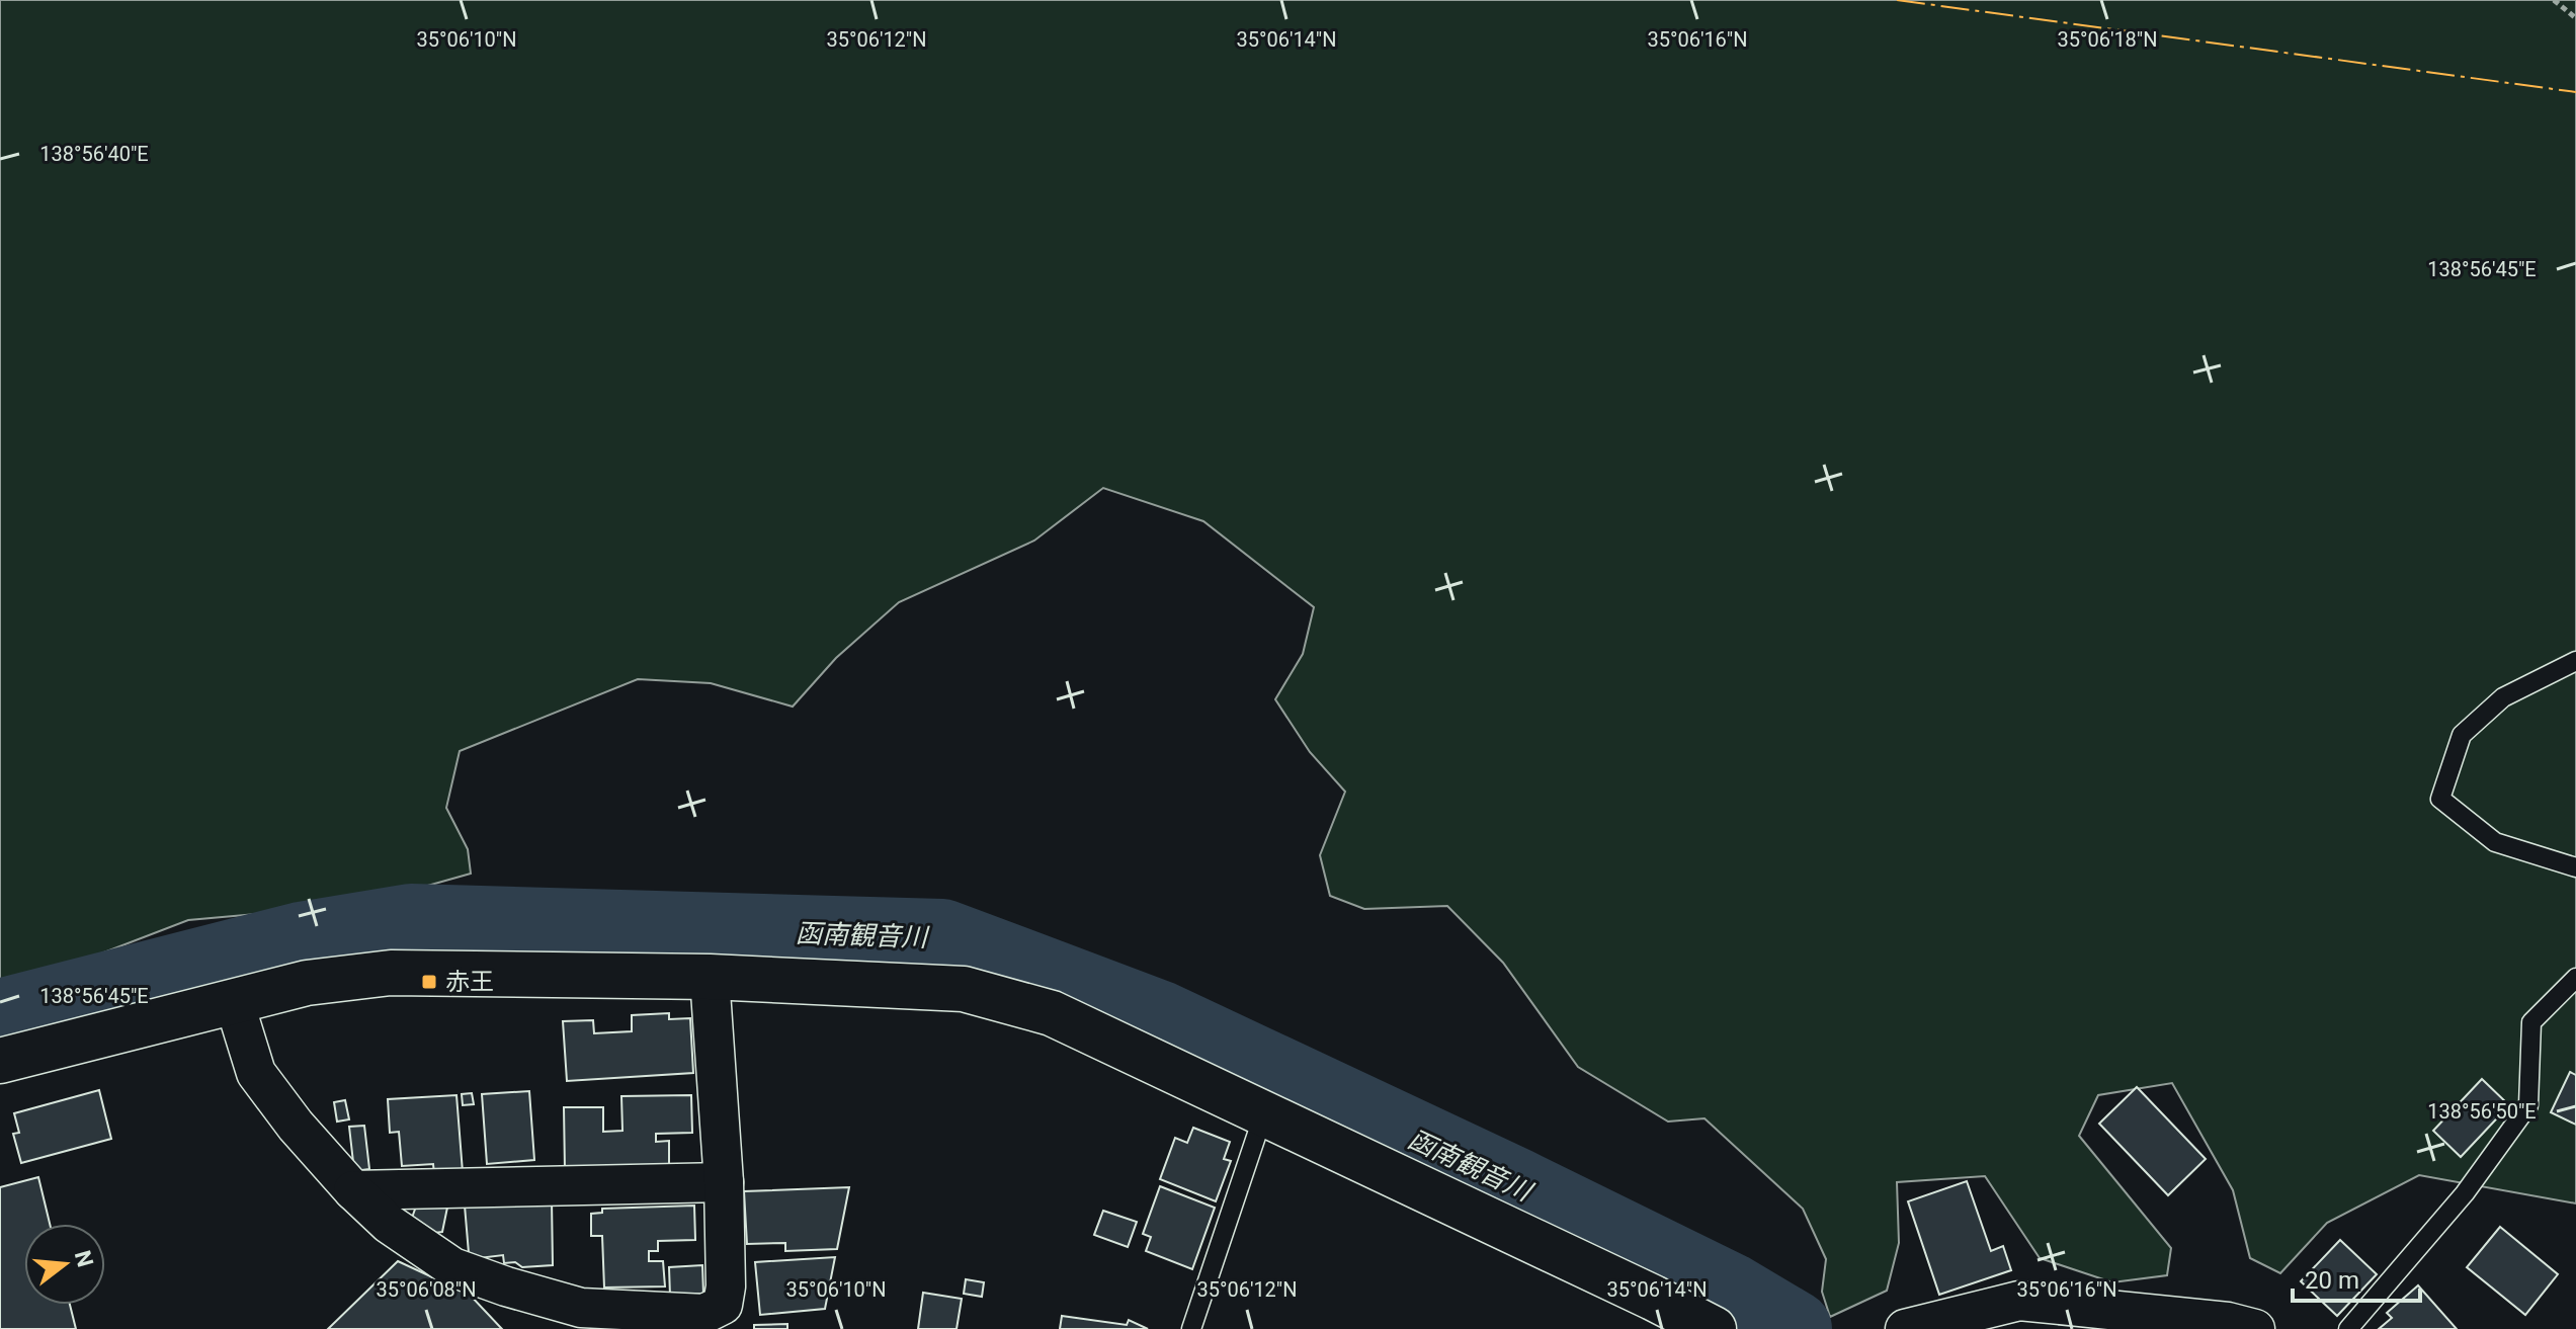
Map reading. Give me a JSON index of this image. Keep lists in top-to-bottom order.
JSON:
{
  "water": ["函南観音川"],
  "places": {
    "transit": ["赤王"]
  },
  "scale_bar": "20 m",
  "north": "right",
  "coordinates": [
    "35°06'10\"N",
    "35°06'12\"N",
    "35°06'14\"N",
    "35°06'16\"N",
    "35°06'18\"N",
    "138°56'40\"E",
    "138°56'45\"E",
    "138°56'50\"E",
    "35°06'08\"N"
  ]
}
